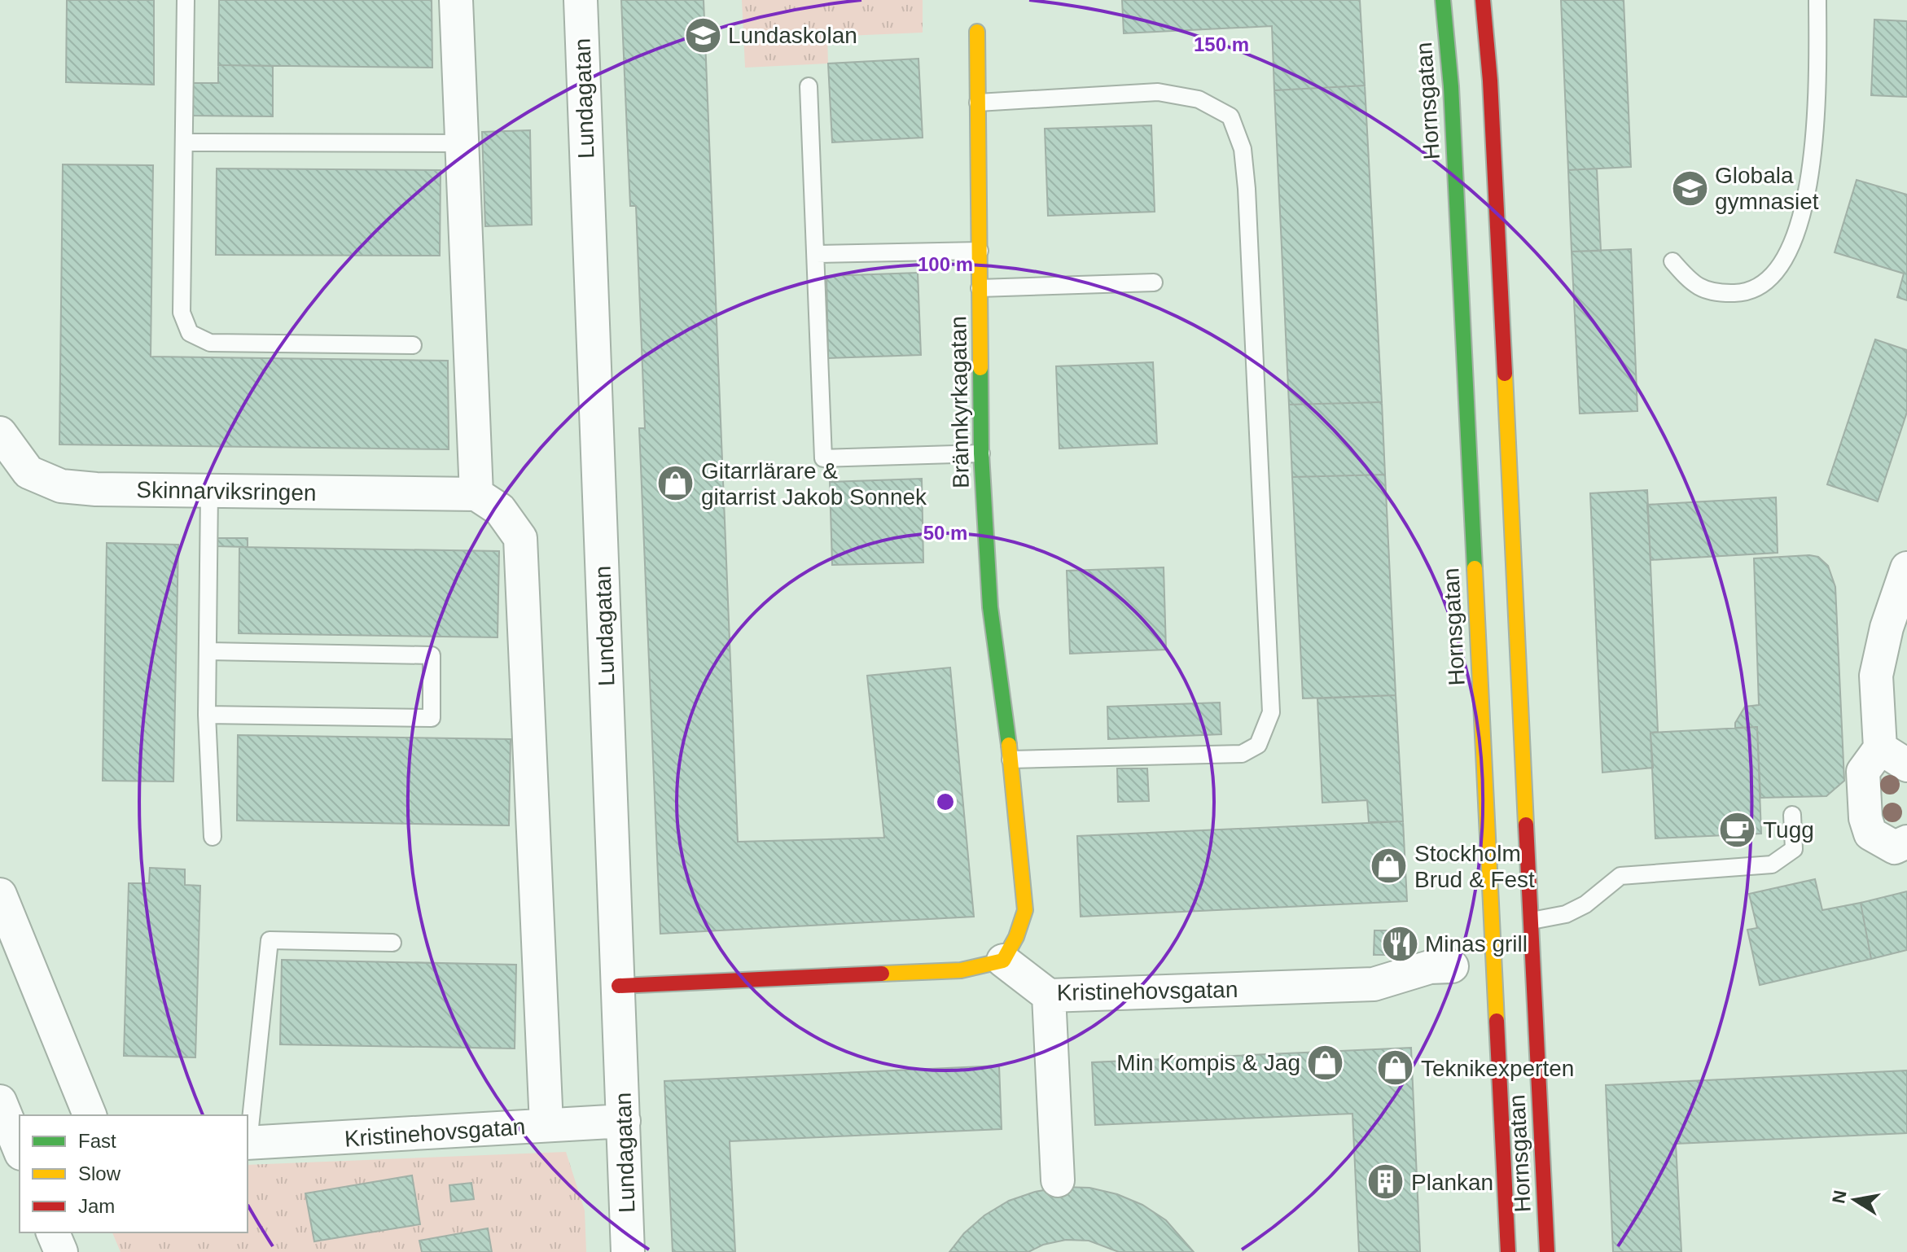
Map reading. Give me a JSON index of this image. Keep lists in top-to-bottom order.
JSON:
{
  "streets": {
    "main road": ["Hornsgatan", "Brännkyrkagatan"],
    "street": ["Lundagatan", "Skinnarviksringen", "Kristinehovsgatan"]
  },
  "crossings": [
    ["Lundagatan", "Kristinehovsgatan"],
    ["Brännkyrkagatan", "Kristinehovsgatan"]
  ],
  "places": {
    "school or university": ["Lundaskolan", "Globala gymnasiet"],
    "shop": [
      "Gitarrlärare & gitarrist Jakob Sonnek",
      "Stockholm Brud & Fest",
      "Min Kompis & Jag",
      "Teknikexperten"
    ],
    "cafe": ["Tugg"],
    "restaurant": ["Minas grill"],
    "building": ["Plankan"]
  },
  "legend": ["Fast", "Slow", "Jam"],
  "north": "left",
  "rings": ["150 m", "100 m", "50 m"]
}
